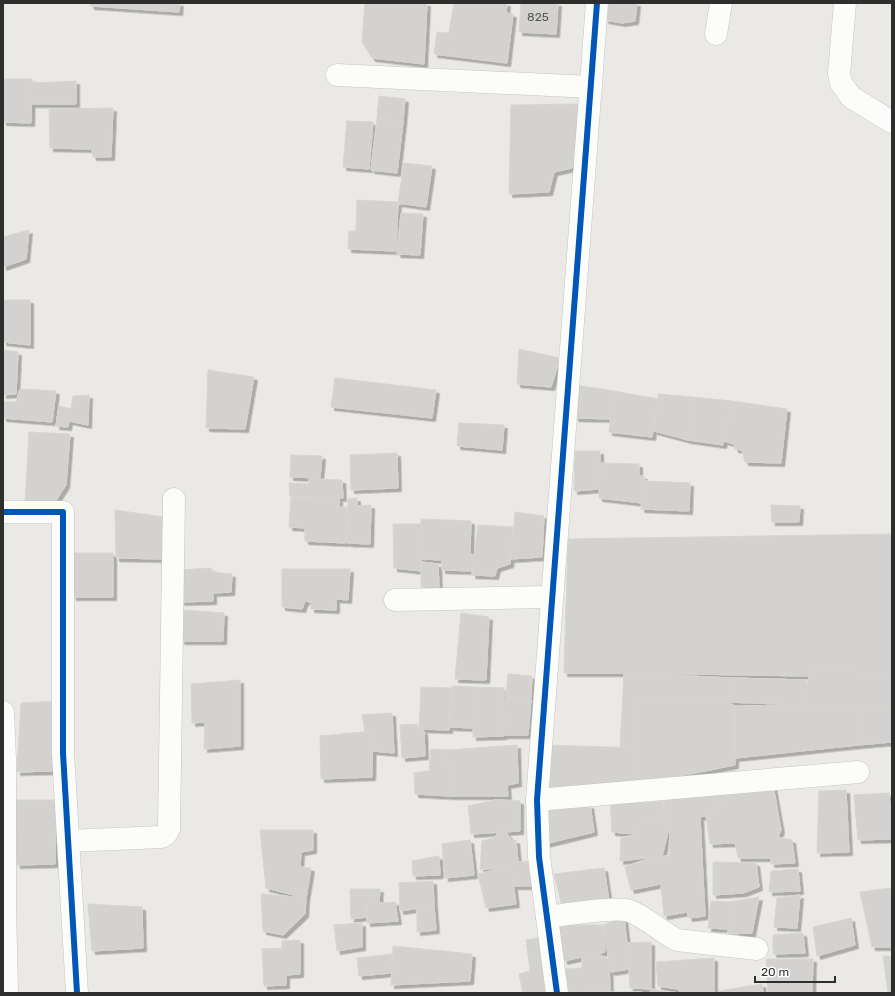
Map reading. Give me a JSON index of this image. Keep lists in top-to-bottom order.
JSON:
{
  "house_numbers": ["825"],
  "scale_bar": "20 m"
}
